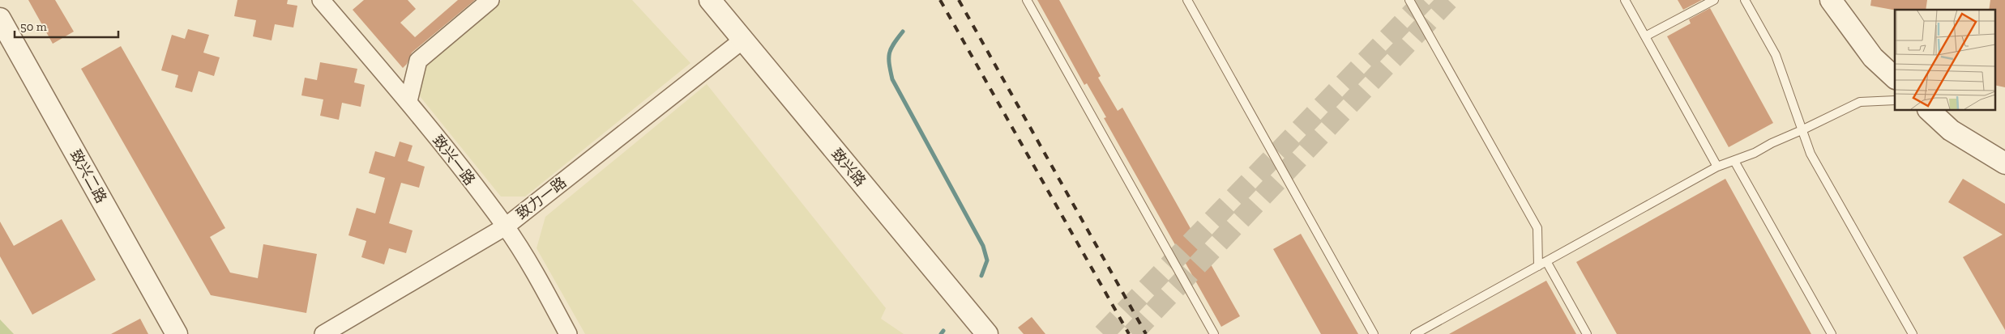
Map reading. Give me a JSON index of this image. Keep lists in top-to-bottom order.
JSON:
{
  "streets": {
    "street": [
      "致兴一路",
      "致兴路",
      "致兴二路",
      "致力一路"
    ]
  },
  "crossings": [
    ["致兴一路", "致力一路"],
    ["致兴路", "致力一路"]
  ],
  "scale_bar": "50 m"
}
